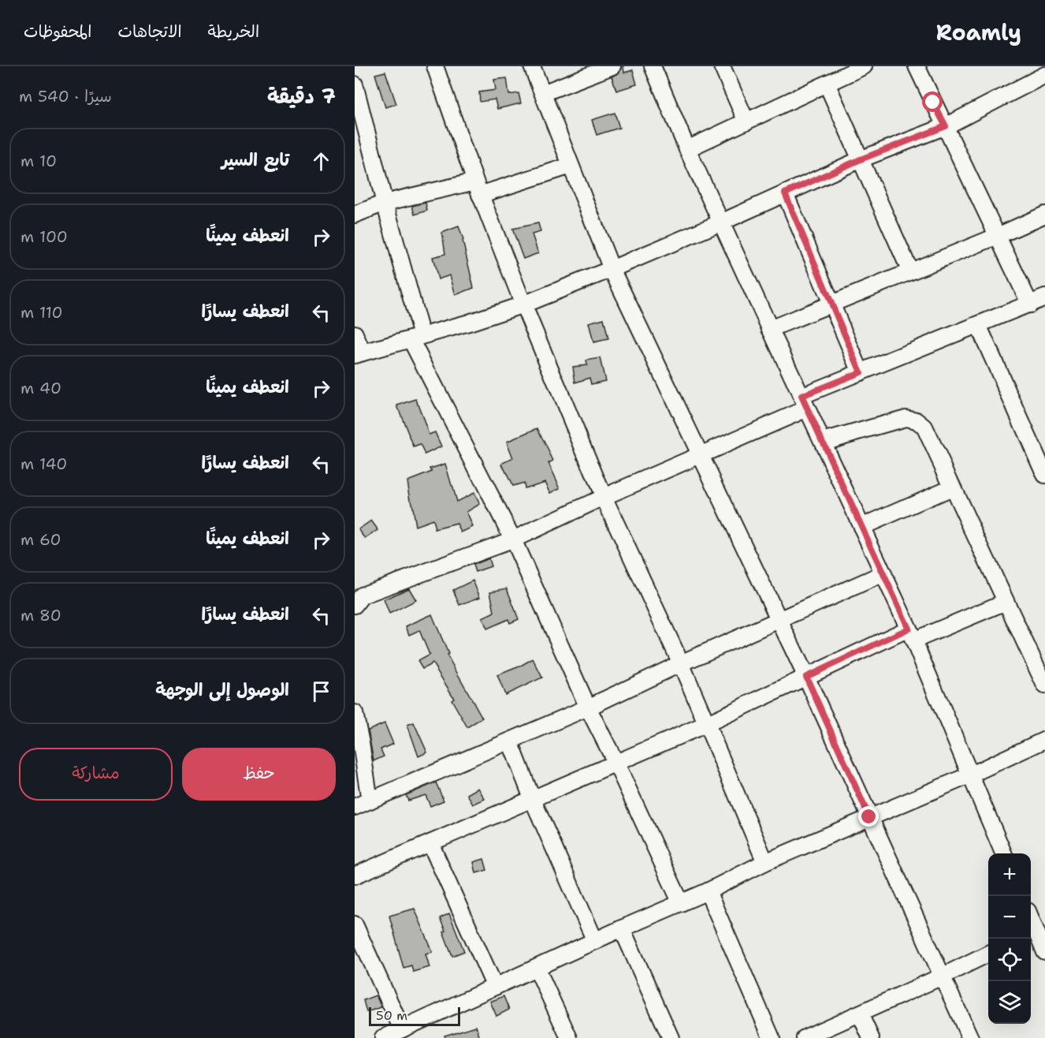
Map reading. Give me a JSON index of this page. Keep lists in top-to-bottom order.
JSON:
{
  "scale_bar": "50 m",
  "page": {
    "header": "Roamly",
    "nav": ["الخريطة", "الاتجاهات", "المحفوظات"],
    "heading": ["7 دقيقة", "سيرًا · 540 m"],
    "list": [
      ["تابع السير", "10 m"],
      ["انعطف يمينًا", "100 m"],
      ["انعطف يسارًا", "110 m"],
      ["انعطف يمينًا", "40 m"],
      ["انعطف يسارًا", "140 m"],
      ["انعطف يمينًا", "60 m"],
      ["انعطف يسارًا", "80 m"],
      "الوصول إلى الوجهة"
    ],
    "buttons": ["حفظ", "مشاركة"],
    "map_buttons": ["+", "−"],
    "scale": "50 m"
  }
}
